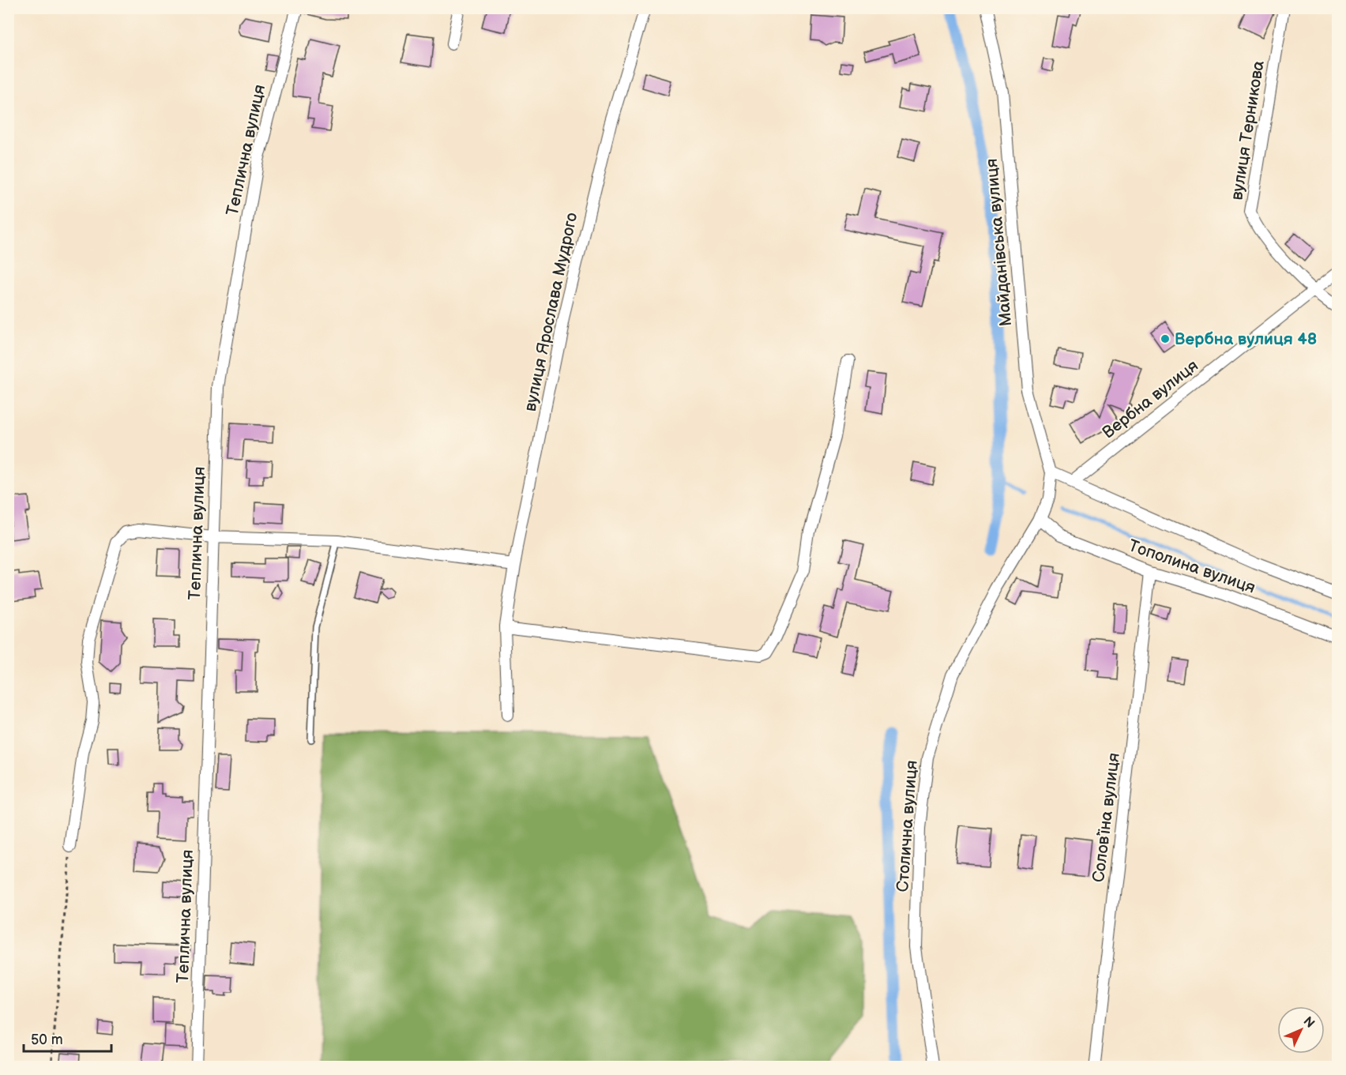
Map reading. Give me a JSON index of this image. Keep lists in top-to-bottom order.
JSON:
{
  "streets": {
    "street": [
      "вулиця Терникова",
      "Теплична вулиця",
      "Майданівська вулиця",
      "вулиця Ярослава Мудрого",
      "Вербна вулиця",
      "Тополина вулиця",
      "Соловʼїна вулиця",
      "Столична вулиця"
    ]
  },
  "crossings": [
    ["вулиця Терникова", "Вербна вулиця"],
    ["Майданівська вулиця", "Тополина вулиця"],
    ["Майданівська вулиця", "Столична вулиця"],
    ["Вербна вулиця", "Тополина вулиця"],
    ["Тополина вулиця", "Соловʼїна вулиця"],
    ["Тополина вулиця", "Столична вулиця"]
  ],
  "places": ["Вербна вулиця 48"],
  "scale_bar": "50 m",
  "north": "top right"
}
